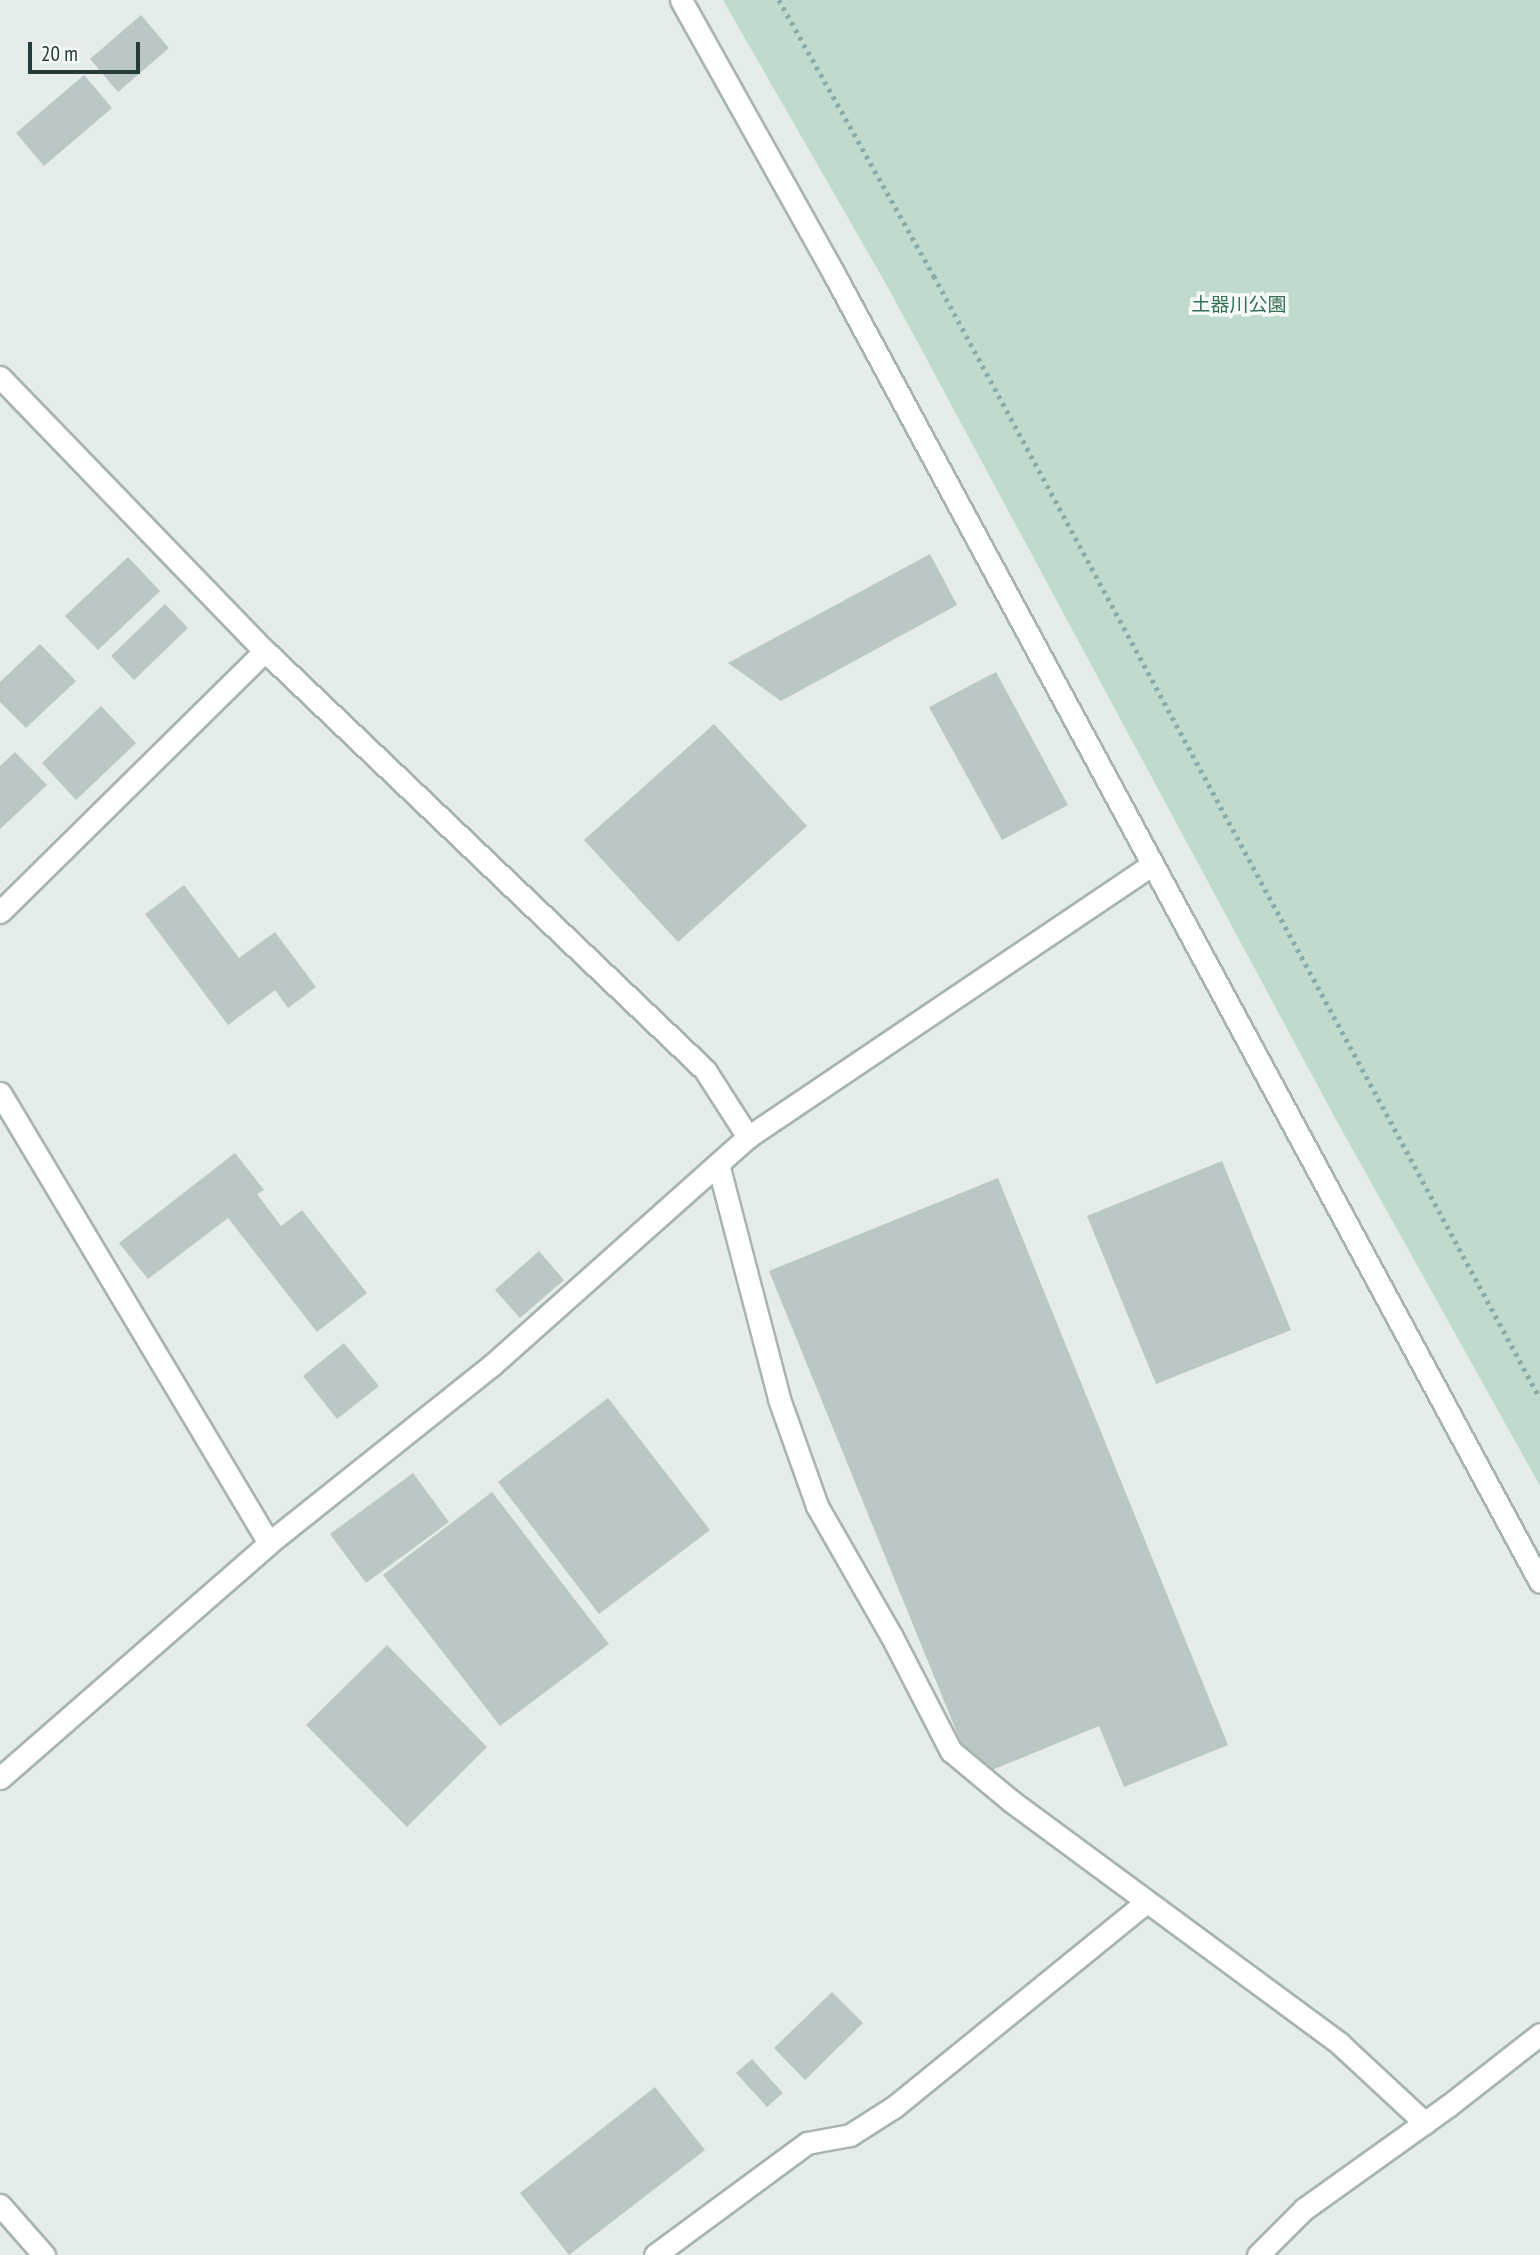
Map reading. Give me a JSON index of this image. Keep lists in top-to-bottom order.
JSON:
{
  "parks": ["土器川公園"],
  "scale_bar": "20 m"
}
